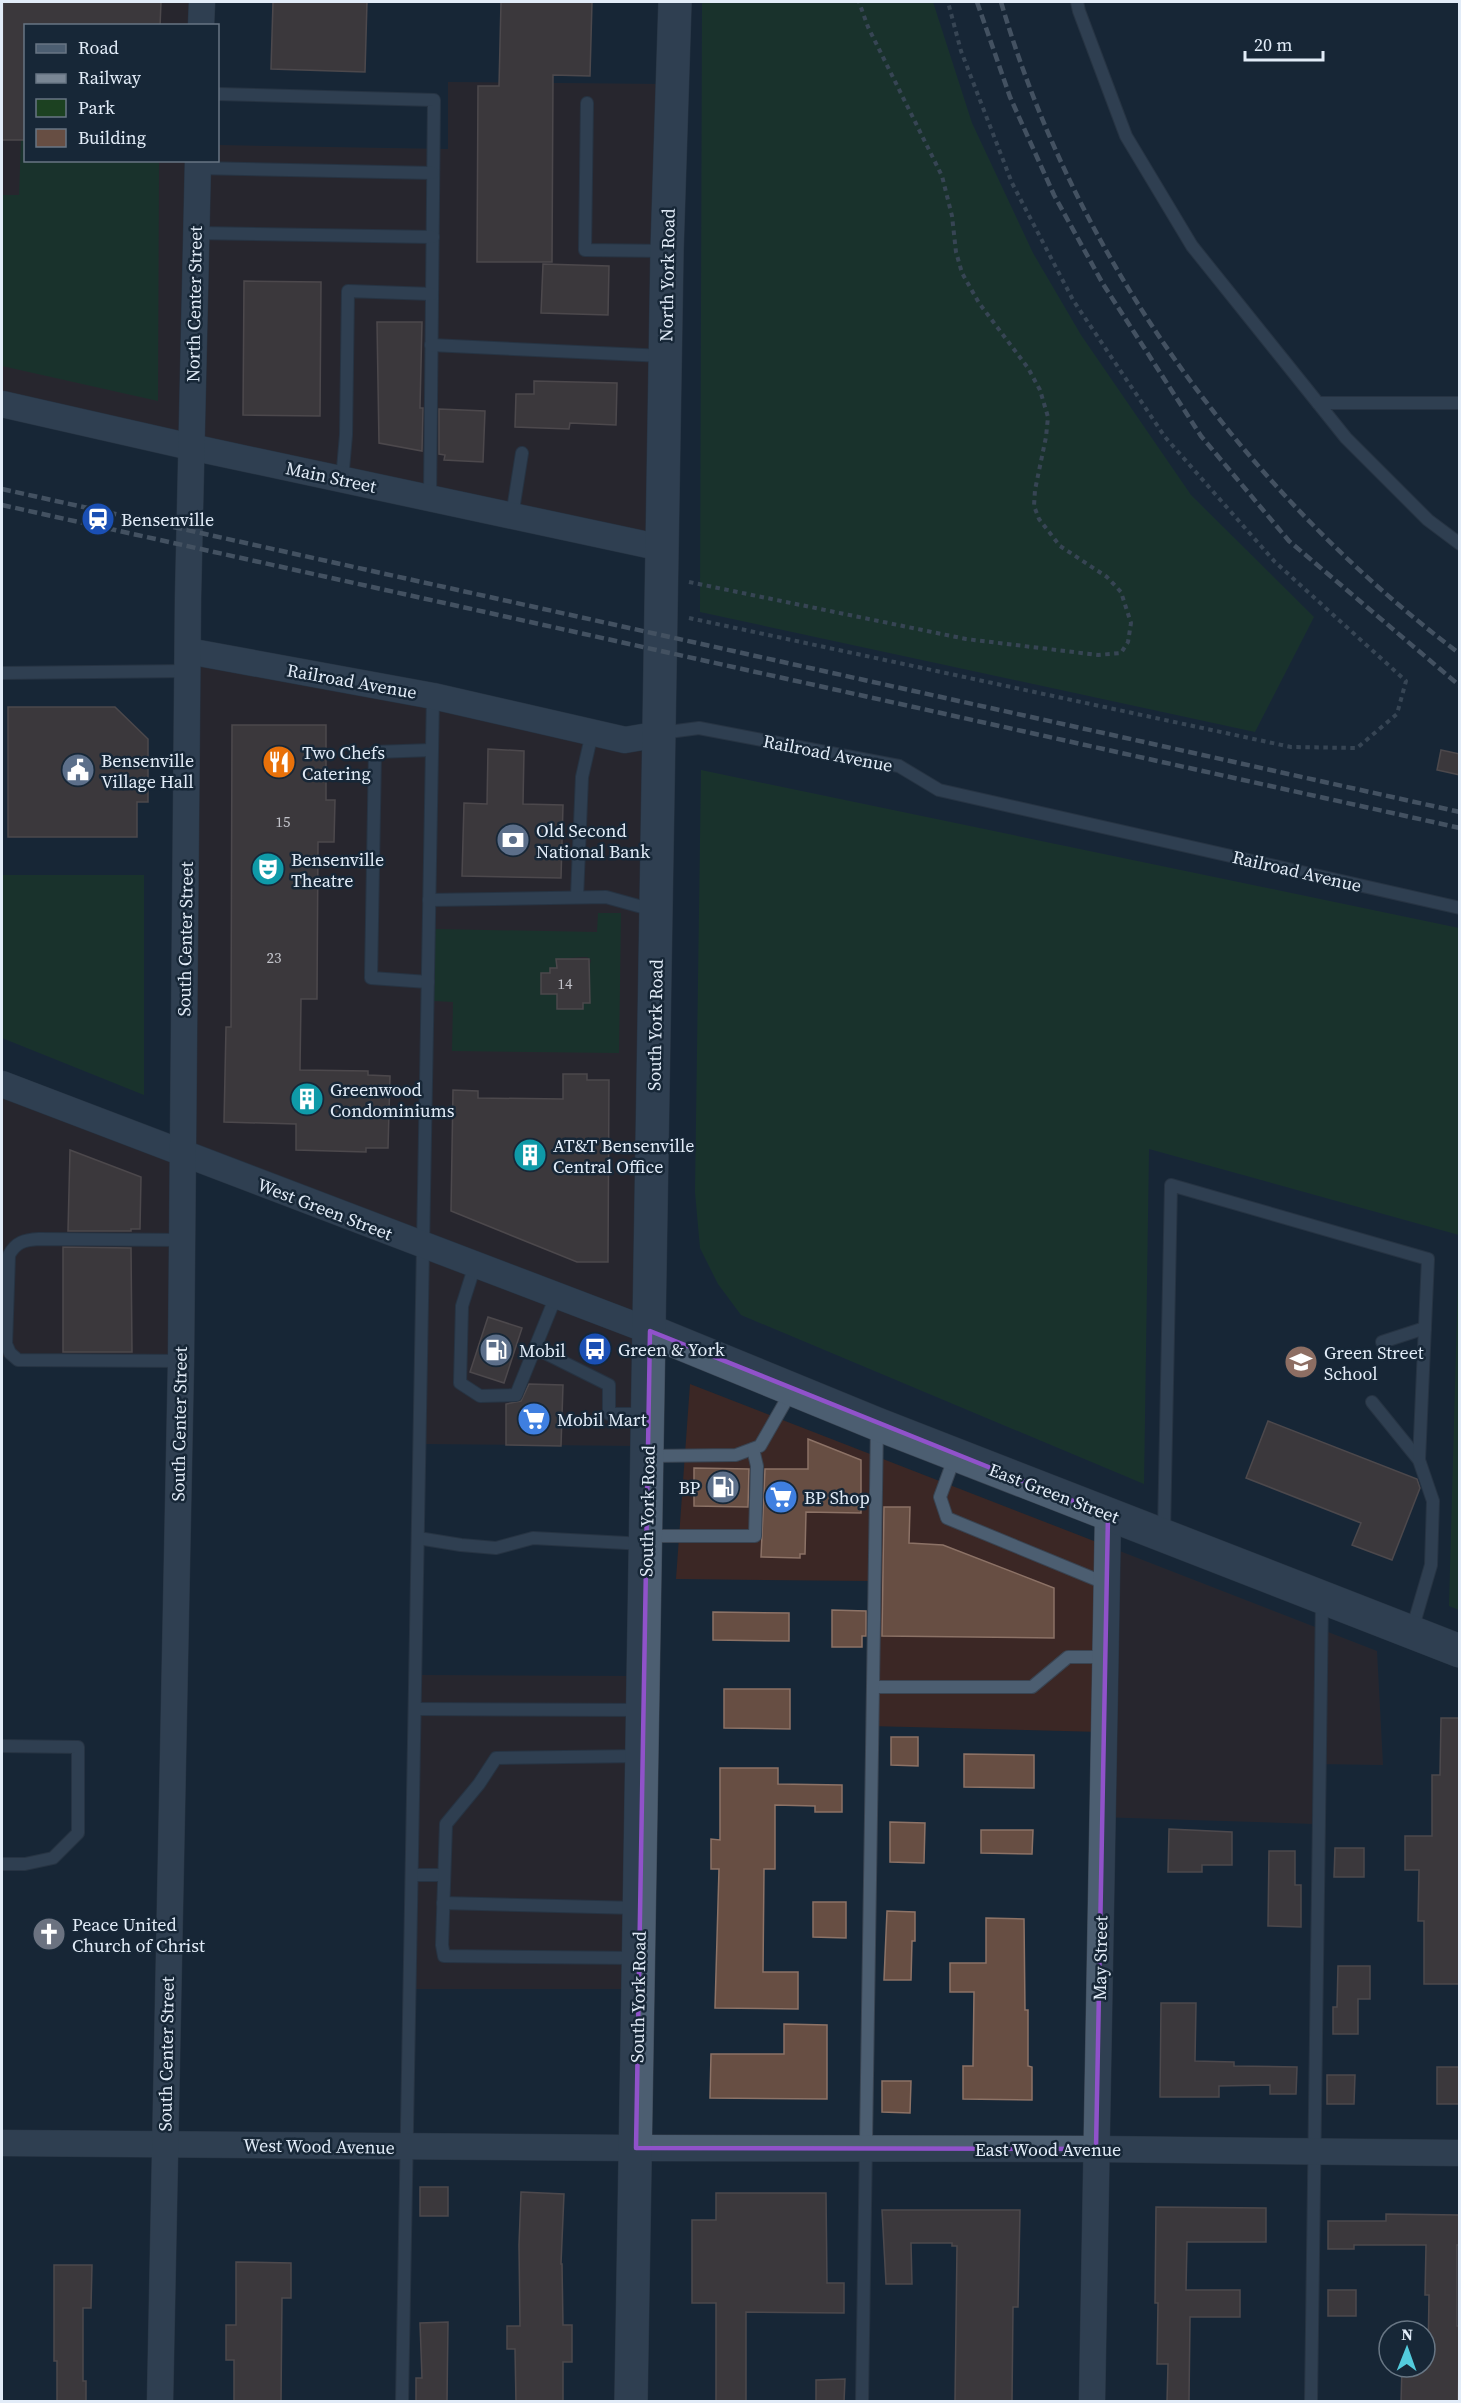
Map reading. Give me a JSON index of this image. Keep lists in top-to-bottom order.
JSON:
{
  "streets": {
    "main road": ["North York Road", "South York Road", "East Green Street"],
    "street": [
      "North Center Street",
      "Main Street",
      "Railroad Avenue",
      "South Center Street",
      "West Green Street",
      "May Street",
      "West Wood Avenue",
      "East Wood Avenue"
    ]
  },
  "crossings": [
    ["North York Road", "Main Street"],
    ["North York Road", "South York Road"],
    ["North Center Street", "Main Street"],
    ["North Center Street", "South Center Street"],
    ["Main Street", "South Center Street"],
    ["Main Street", "South York Road"],
    ["Railroad Avenue", "South Center Street"],
    ["Railroad Avenue", "South York Road"],
    ["South Center Street", "West Green Street"],
    ["South Center Street", "West Wood Avenue"],
    ["South York Road", "West Green Street"],
    ["South York Road", "East Green Street"],
    ["South York Road", "West Wood Avenue"],
    ["South York Road", "East Wood Avenue"],
    ["West Green Street", "East Green Street"],
    ["East Green Street", "May Street"],
    ["May Street", "East Wood Avenue"],
    ["West Wood Avenue", "East Wood Avenue"]
  ],
  "places": {
    "station": ["Bensenville"],
    "restaurant": ["Two Chefs Catering"],
    "public building": ["Bensenville Village Hall"],
    "bank": ["Old Second National Bank"],
    "theatre": ["Bensenville Theatre"],
    "building": ["Greenwood Condominiums", "AT&T Bensenville Central Office"],
    "bus stop": ["Green & York"],
    "fuel station": ["Mobil", "BP"],
    "school or university": ["Green Street School"],
    "supermarket": ["Mobil Mart", "BP Shop"],
    "church": ["Peace United Church of Christ"]
  },
  "house_numbers": ["15", "23", "14"],
  "legend": [
    "Road",
    "Railway",
    "Park",
    "Building"
  ],
  "scale_bar": "20 m",
  "north": "top"
}
